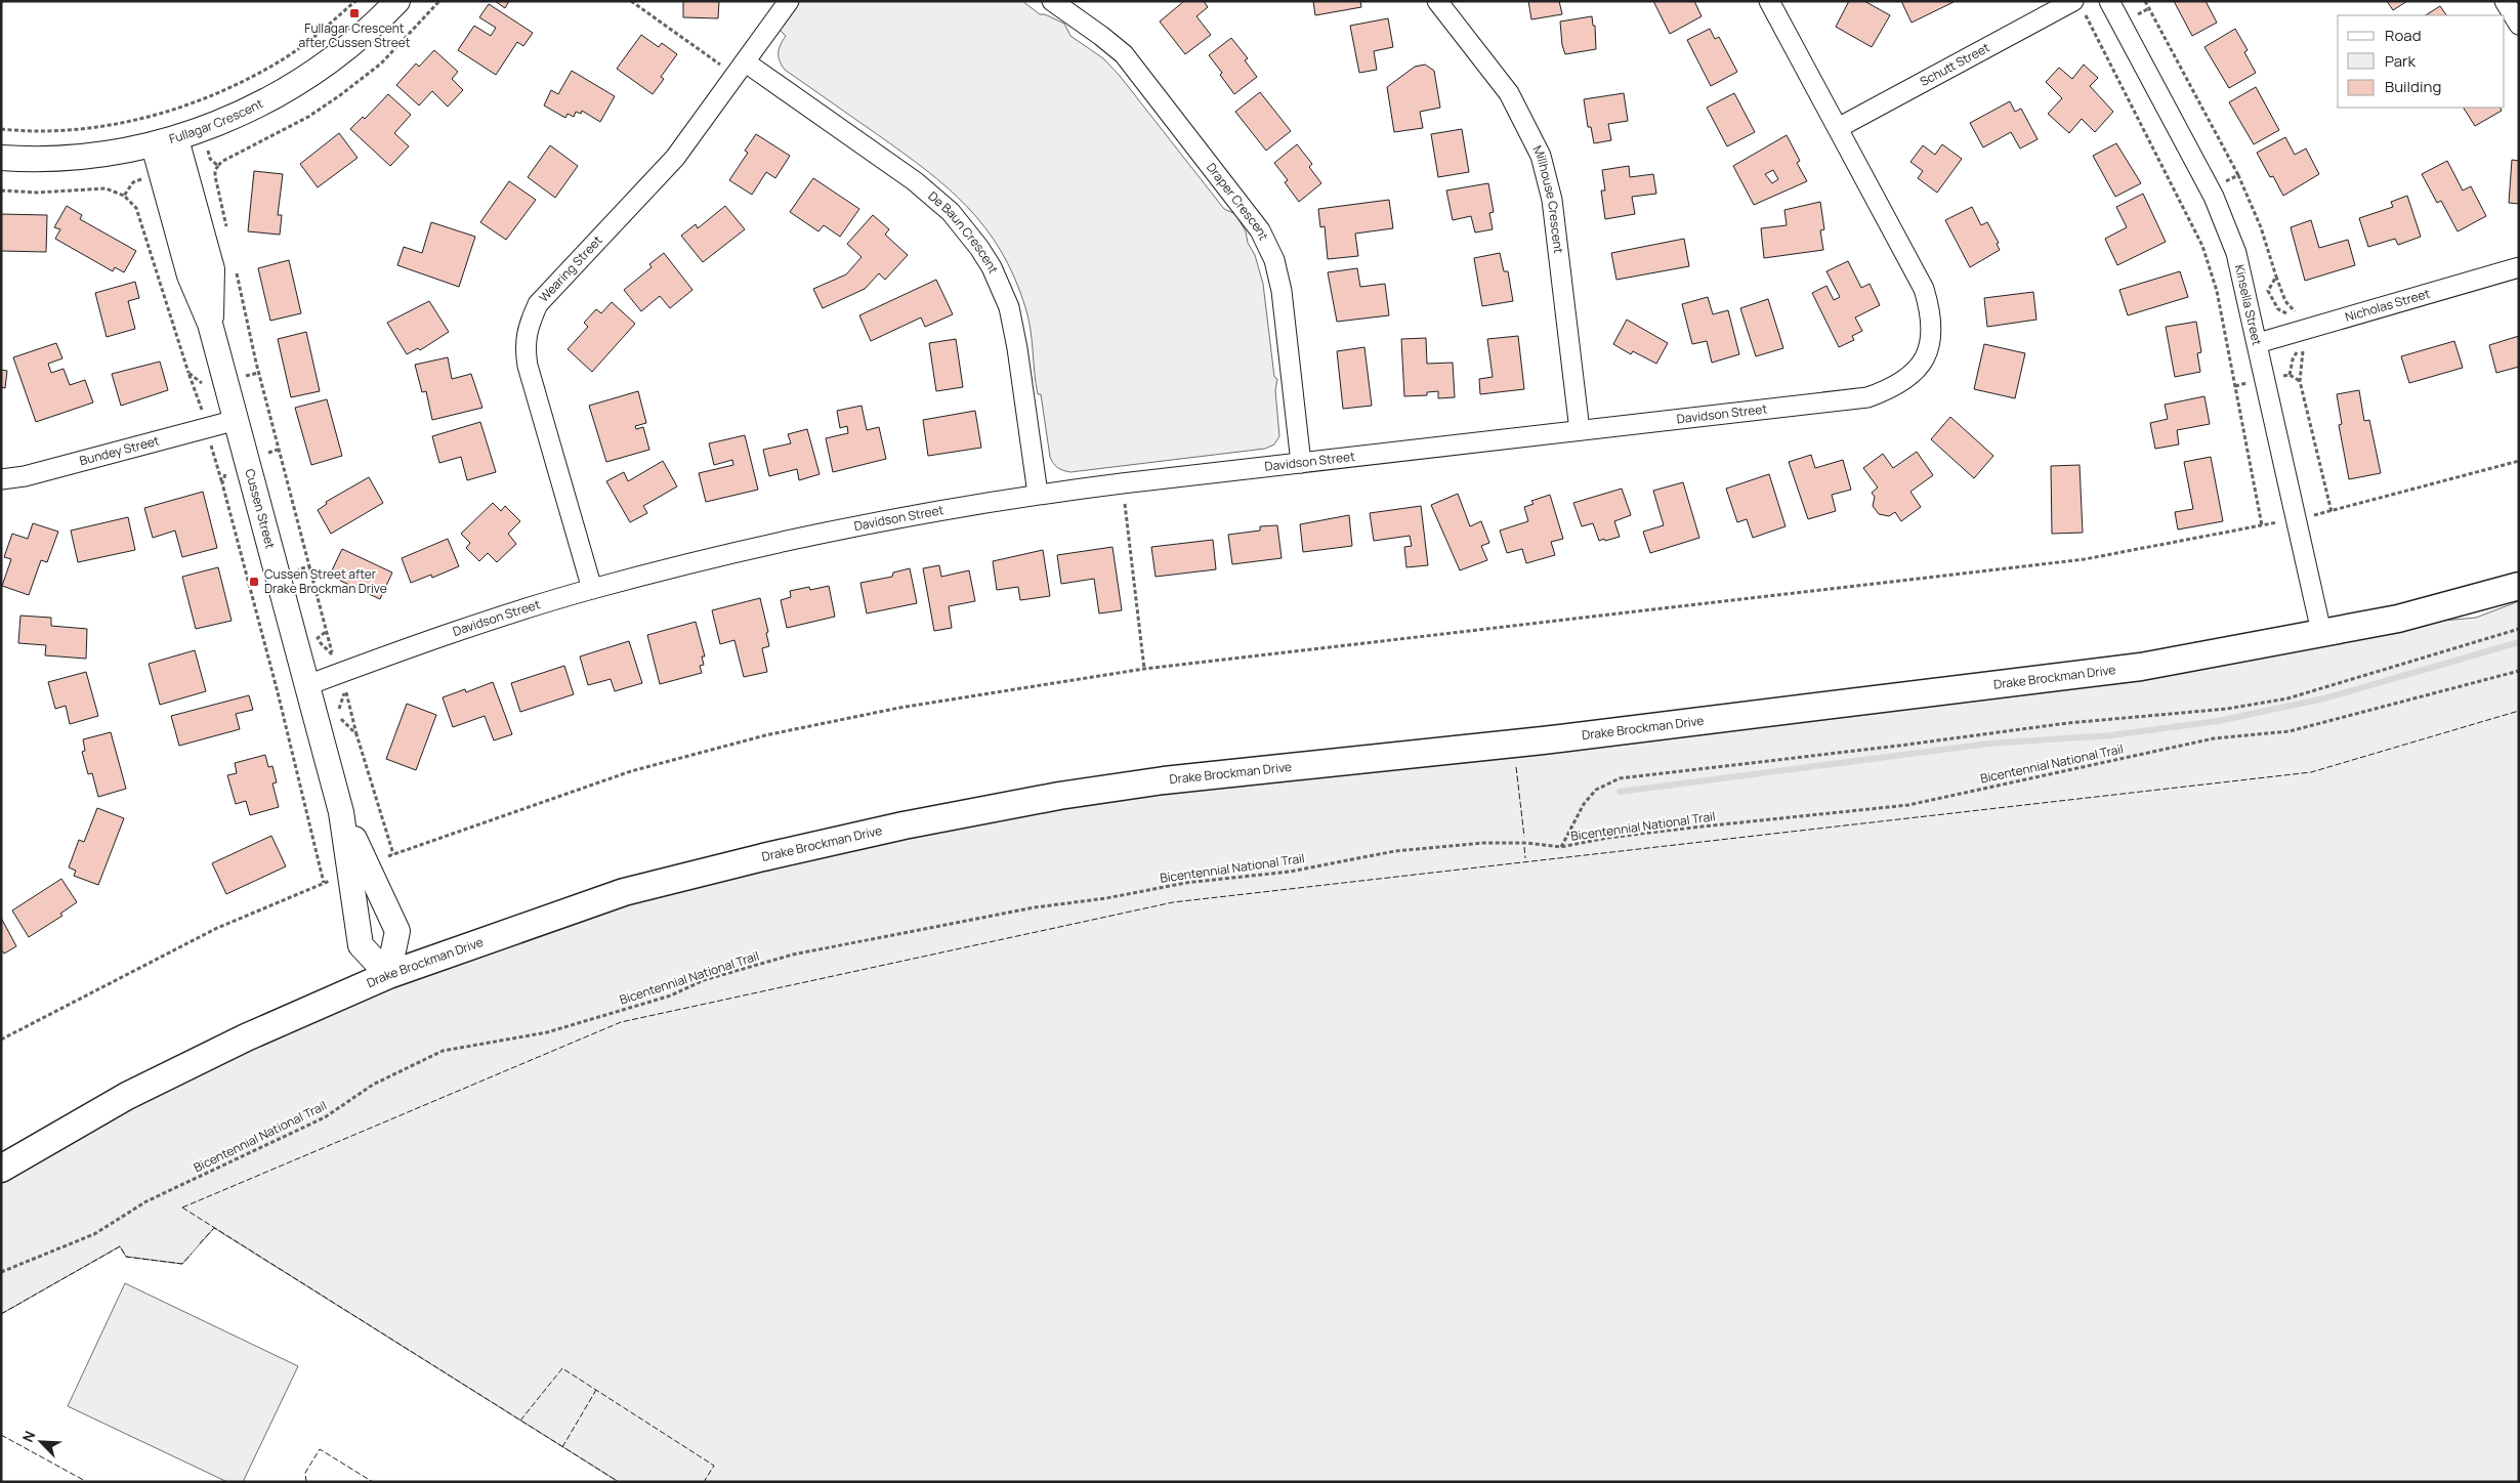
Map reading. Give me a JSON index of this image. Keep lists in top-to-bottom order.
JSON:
{
  "streets": {
    "main road": ["Drake Brockman Drive"],
    "street": [
      "Schutt Street",
      "Fullagar Crescent",
      "Millhouse Crescent",
      "Draper Crescent",
      "De Baun Crescent",
      "Wearing Street",
      "Kinsella Street",
      "Nicholas Street",
      "Davidson Street",
      "Bundey Street",
      "Cussen Street"
    ],
    "path": ["Bicentennial National Trail"]
  },
  "crossings": [
    ["Schutt Street", "Davidson Street"],
    ["Fullagar Crescent", "Cussen Street"],
    ["Millhouse Crescent", "Davidson Street"],
    ["Draper Crescent", "Davidson Street"],
    ["De Baun Crescent", "Wearing Street"],
    ["De Baun Crescent", "Davidson Street"],
    ["Wearing Street", "Davidson Street"],
    ["Kinsella Street", "Nicholas Street"],
    ["Kinsella Street", "Drake Brockman Drive"],
    ["Davidson Street", "Cussen Street"],
    ["Bundey Street", "Cussen Street"],
    ["Cussen Street", "Drake Brockman Drive"]
  ],
  "places": {
    "transit": ["Fullagar Crescent after Cussen Street", "Cussen Street after Drake Brockman Drive"]
  },
  "legend": ["Road", "Park", "Building"],
  "north": "top left"
}
